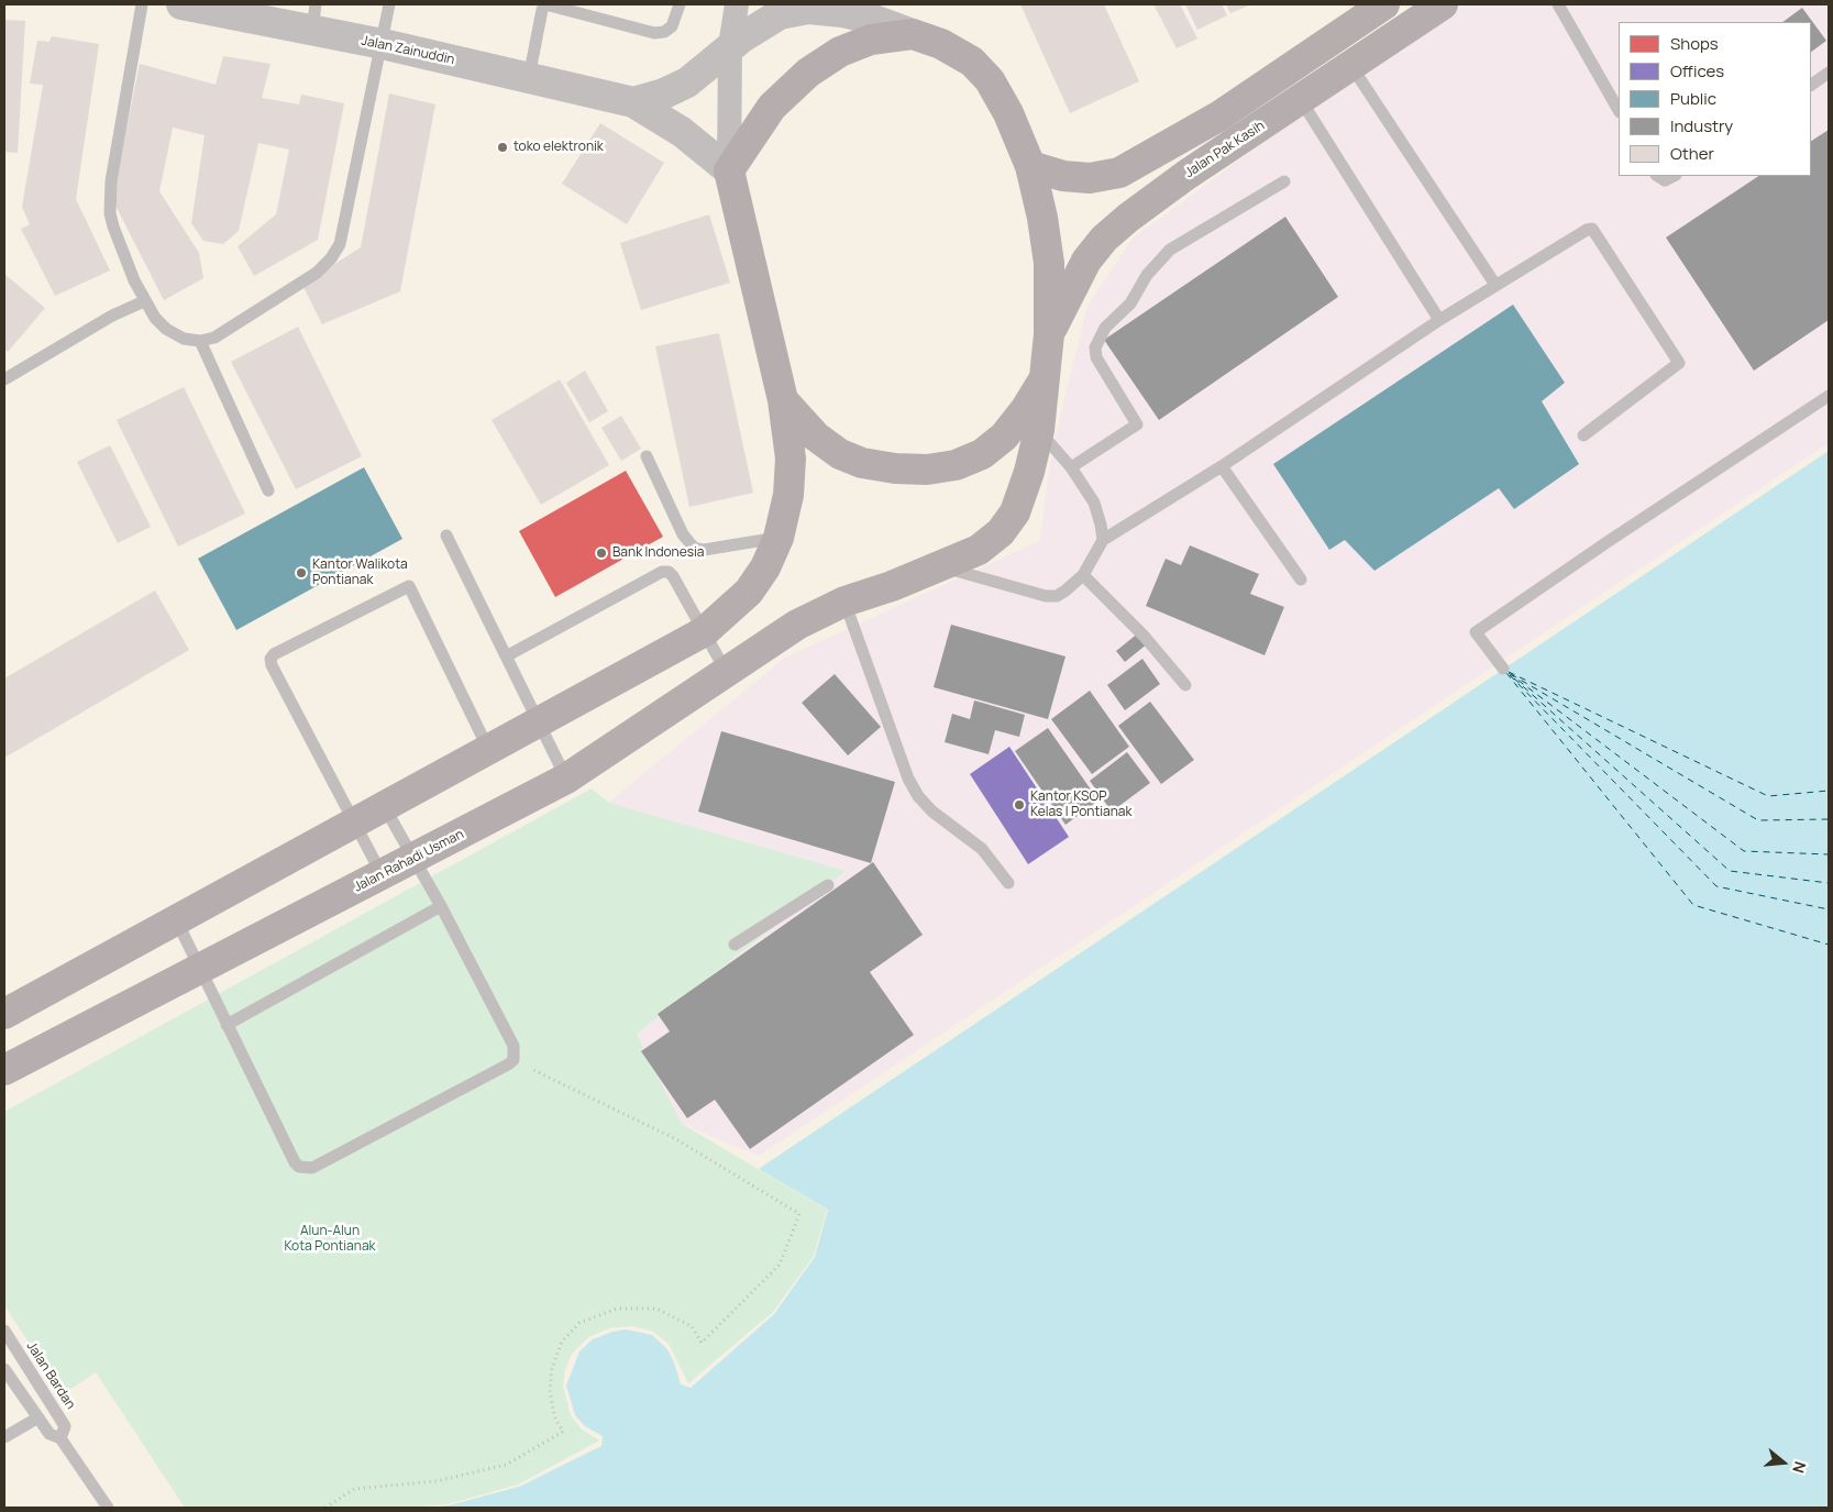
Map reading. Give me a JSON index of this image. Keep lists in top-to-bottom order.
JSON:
{
  "streets": {
    "highway": ["Jalan Pak Kasih", "Jalan Rahadi Usman"],
    "street": ["Jalan Zainuddin"],
    "lane": ["Jalan Bardan"]
  },
  "crossings": [
    ["Jalan Zainuddin", "Jalan Rahadi Usman"],
    ["Jalan Pak Kasih", "Jalan Rahadi Usman"]
  ],
  "parks": ["Alun-Alun Kota Pontianak"],
  "places": [
    "toko elektronik",
    "Bank Indonesia",
    "Kantor Walikota Pontianak",
    "Kantor KSOP Kelas I Pontianak"
  ],
  "legend": [
    "Shops",
    "Offices",
    "Public",
    "Industry",
    "Other"
  ],
  "north": "right"
}
